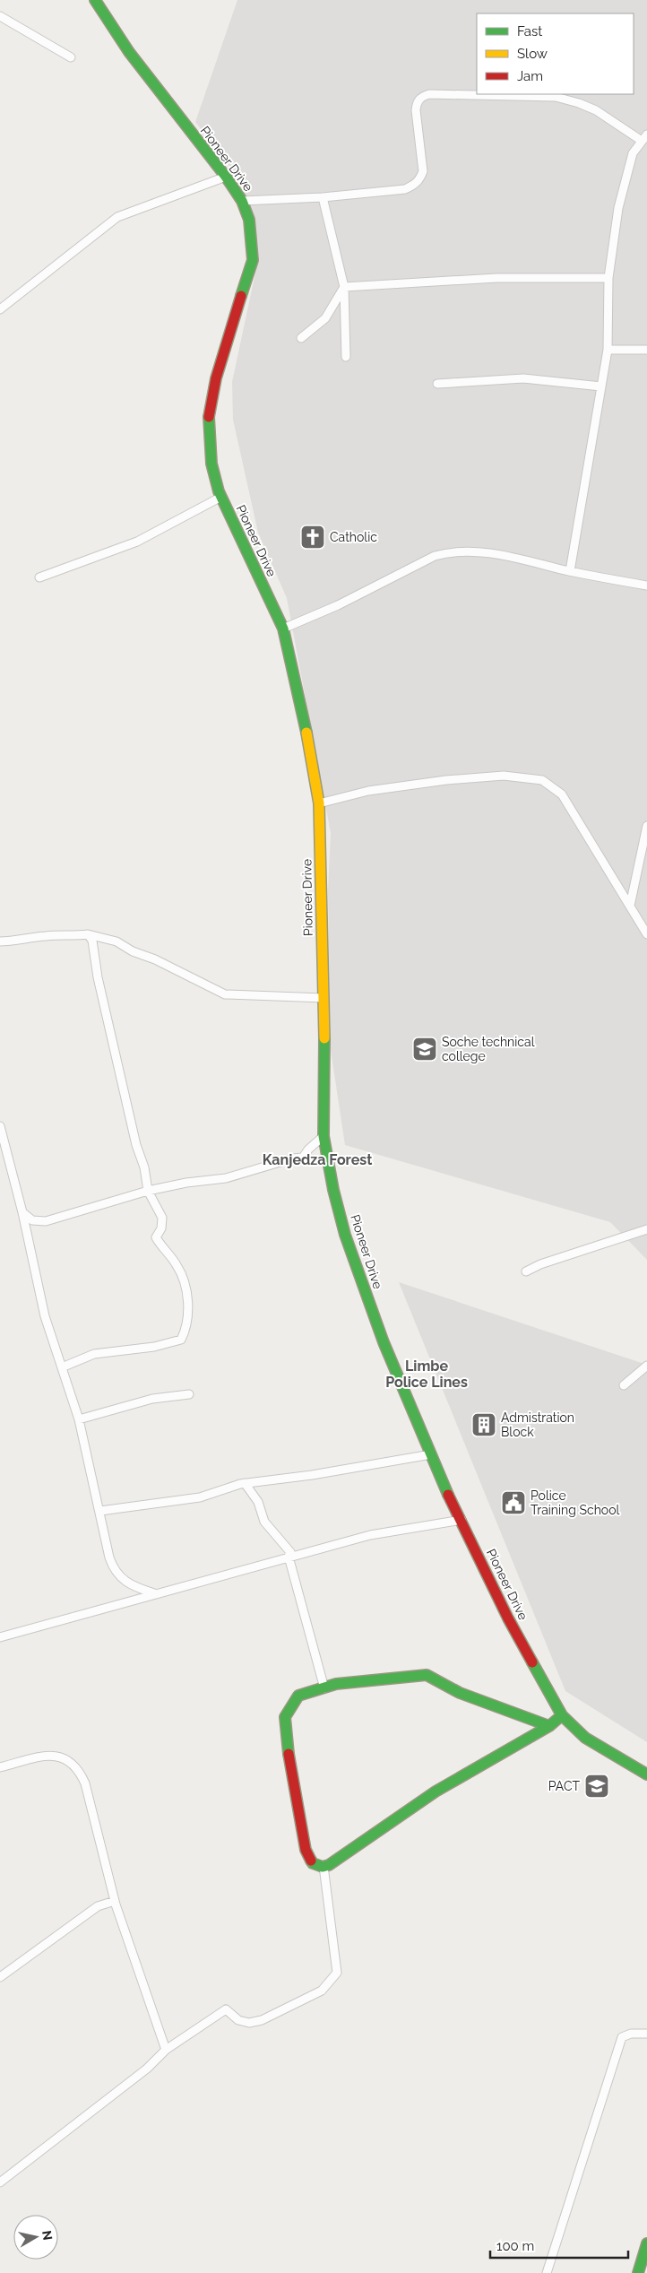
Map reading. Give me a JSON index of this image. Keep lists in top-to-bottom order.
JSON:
{
  "streets": {
    "street": ["Pioneer Drive"]
  },
  "districts": ["Kanjedza Forest", "Limbe Police Lines"],
  "places": {
    "church": ["Catholic"],
    "school or university": ["Soche technical college", "PACT"],
    "building": ["Admistration Block"],
    "public building": ["Police Training School"]
  },
  "legend": ["Fast", "Slow", "Jam"],
  "scale_bar": "100 m",
  "north": "right"
}
